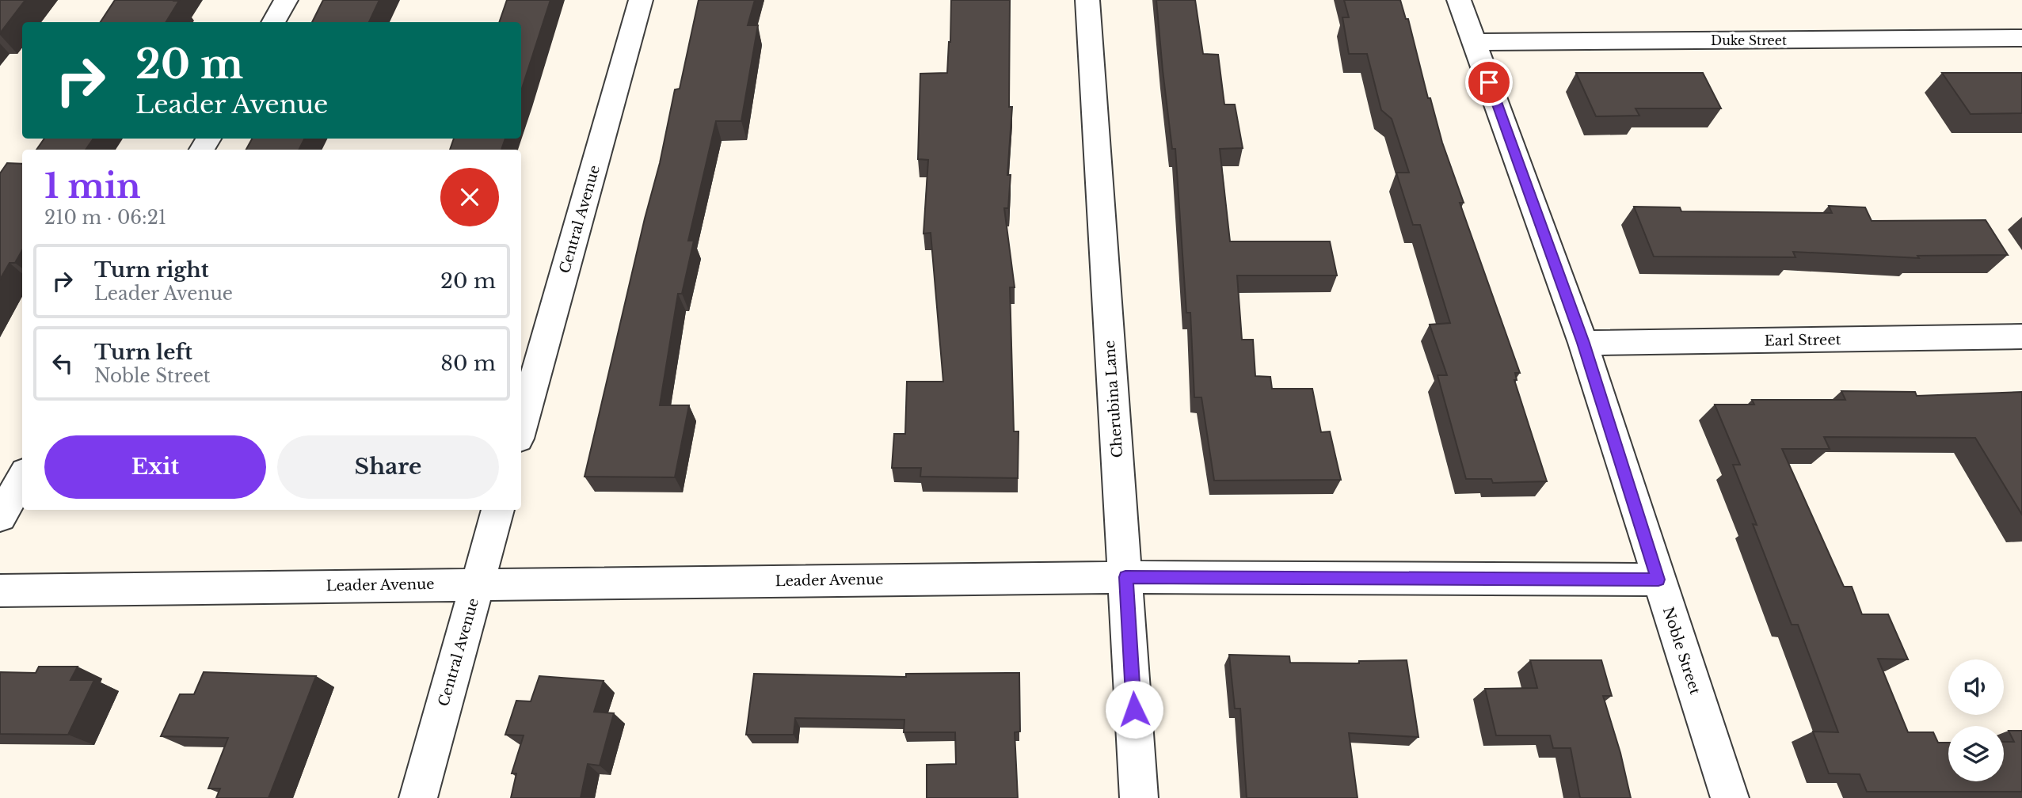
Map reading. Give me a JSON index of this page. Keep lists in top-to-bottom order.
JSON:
{
  "streets": {
    "street": [
      "Duke Street",
      "Central Avenue",
      "Earl Street",
      "Cherubina Lane",
      "Leader Avenue",
      "Noble Street"
    ]
  },
  "crossings": [
    ["Duke Street", "Noble Street"],
    ["Central Avenue", "Leader Avenue"],
    ["Earl Street", "Noble Street"],
    ["Cherubina Lane", "Leader Avenue"],
    ["Leader Avenue", "Noble Street"]
  ],
  "page": {
    "turn": ["20 m", "Leader Avenue"],
    "heading": ["1 min", "210 m · 06:21"],
    "list": [
      {
        "name": "Turn right",
        "note": "Leader Avenue",
        "value": "20 m"
      },
      {
        "name": "Turn left",
        "note": "Noble Street",
        "value": "80 m"
      }
    ],
    "buttons": ["Exit", "Share"]
  }
}
